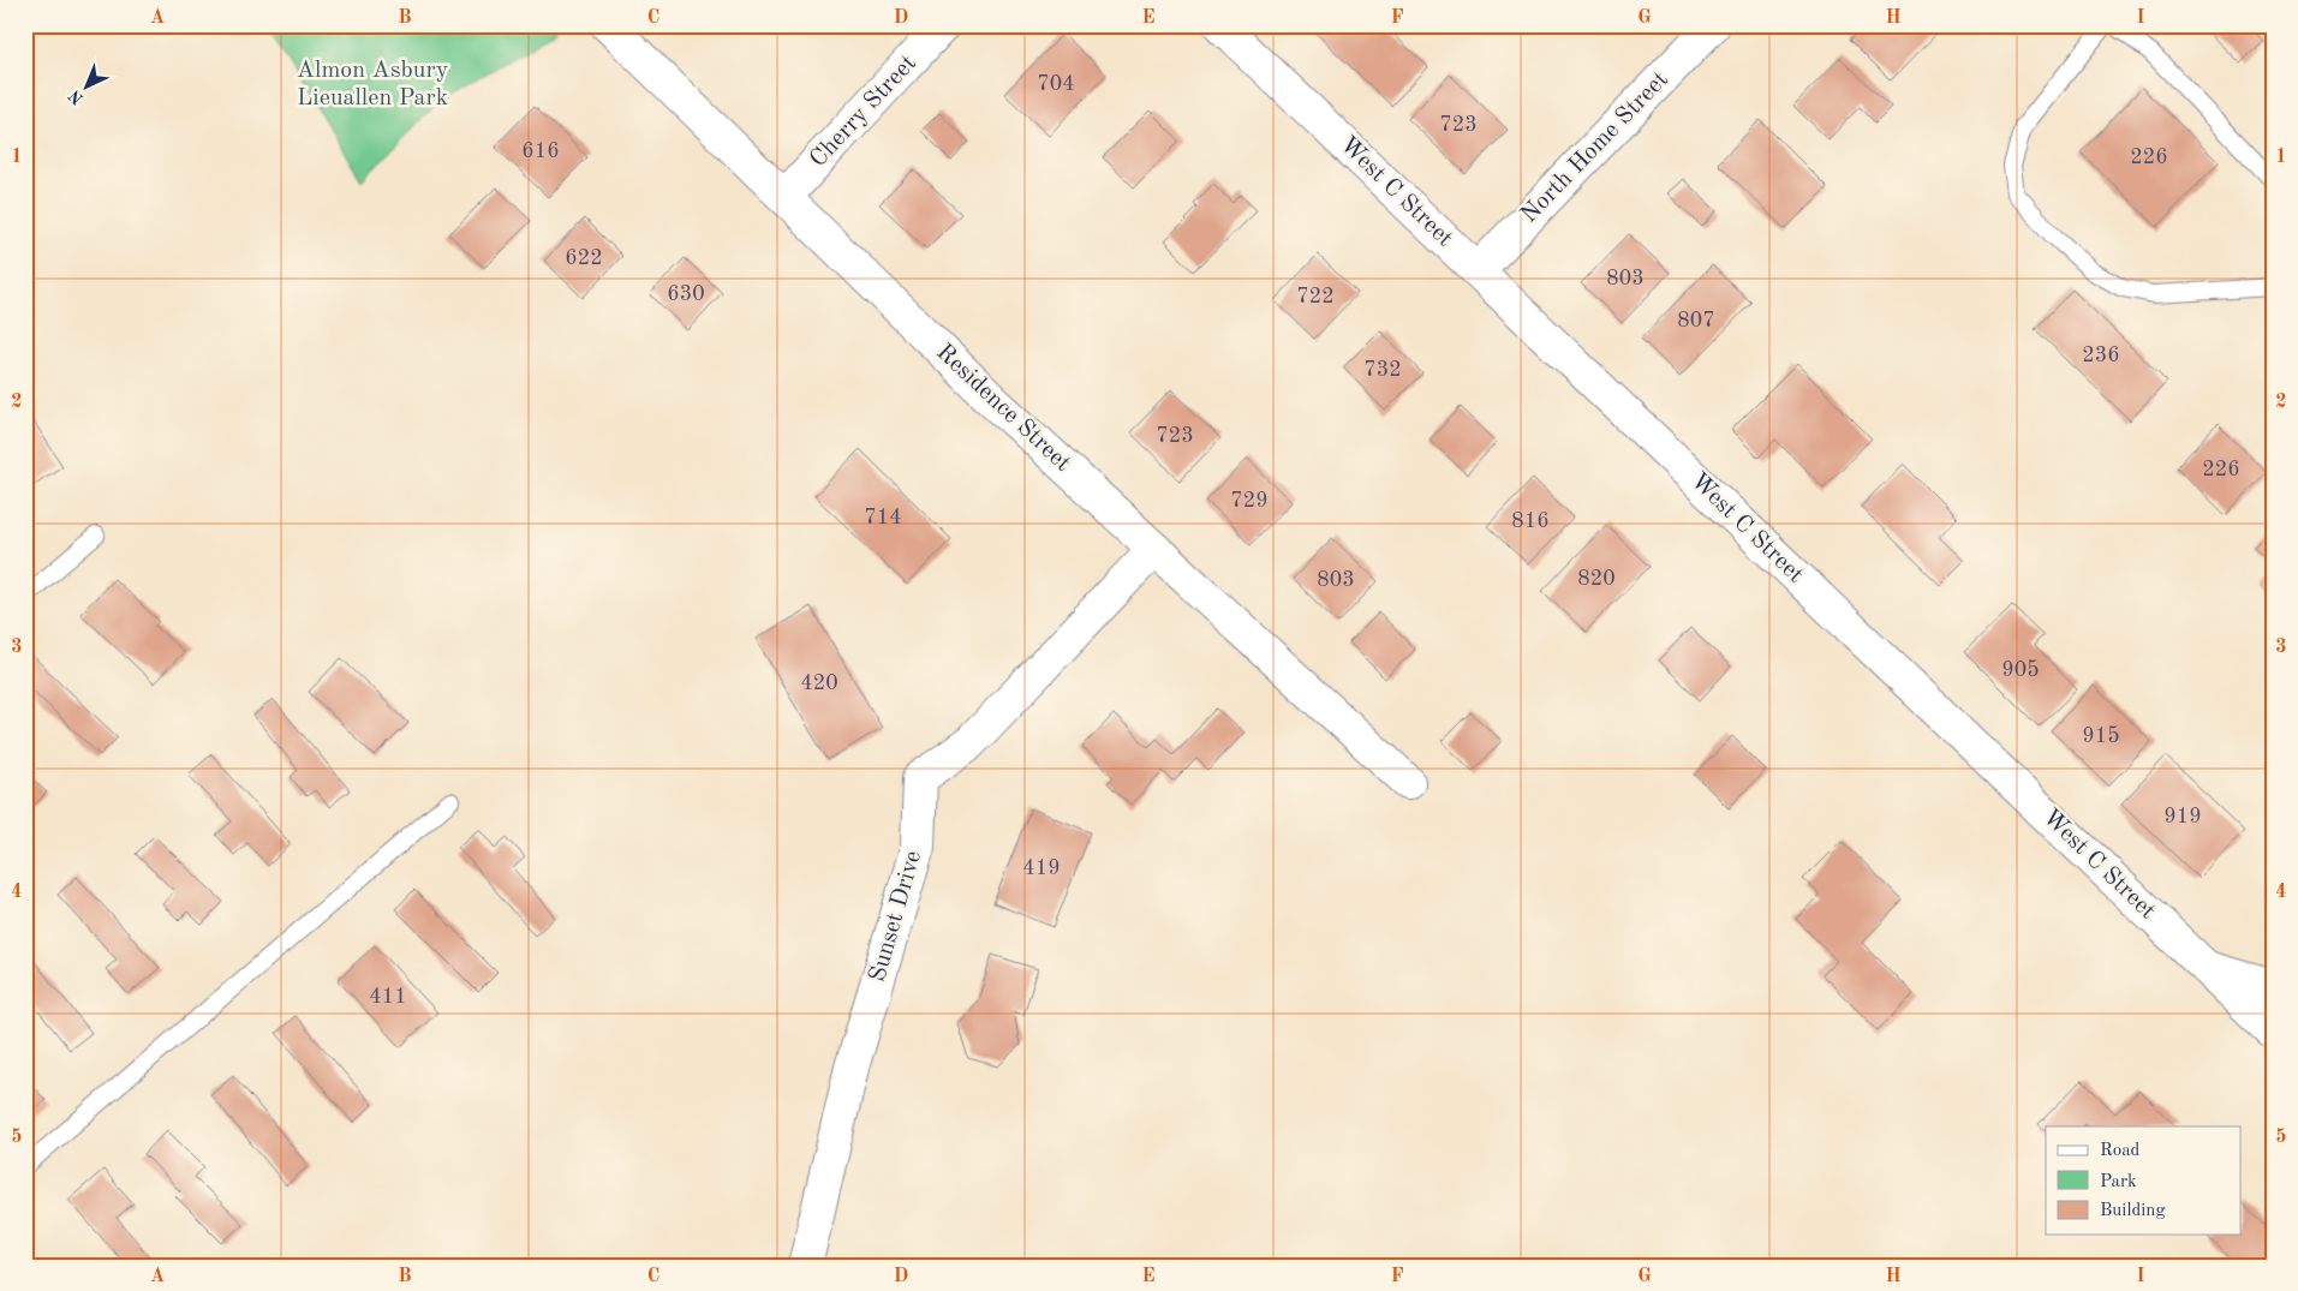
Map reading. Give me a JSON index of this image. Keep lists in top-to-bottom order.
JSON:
{
  "streets": {
    "street": [
      "Cherry Street",
      "North Home Street",
      "West C Street",
      "Residence Street",
      "Sunset Drive"
    ]
  },
  "crossings": [
    ["Cherry Street", "Residence Street"],
    ["North Home Street", "West C Street"],
    ["Residence Street", "Sunset Drive"]
  ],
  "parks": ["Almon Asbury Lieuallen Park"],
  "house_numbers": [
    "704",
    "723",
    "616",
    "226",
    "622",
    "803",
    "630",
    "722",
    "807",
    "236",
    "732",
    "723",
    "226",
    "729",
    "714",
    "816",
    "820",
    "803",
    "905",
    "420",
    "915",
    "919",
    "419",
    "411"
  ],
  "legend": ["Road", "Park", "Building"],
  "north": "bottom left",
  "grid": {
    "columns": [
      "A",
      "B",
      "C",
      "D",
      "E",
      "F",
      "G",
      "H",
      "I"
    ],
    "rows": [
      "1",
      "2",
      "3",
      "4",
      "5"
    ]
  }
}
